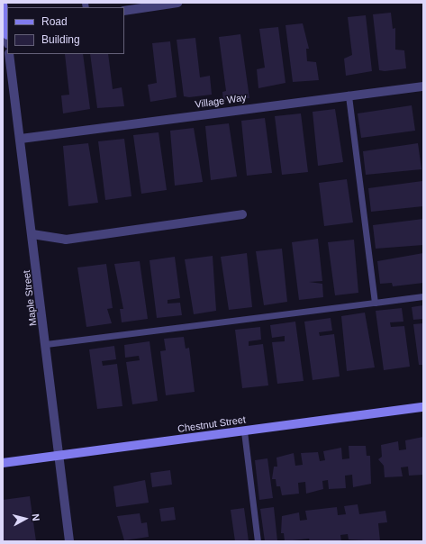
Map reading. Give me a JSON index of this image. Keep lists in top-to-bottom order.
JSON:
{
  "streets": {
    "street": ["Village Way", "Maple Street", "Chestnut Street"]
  },
  "crossings": [
    ["Village Way", "Maple Street"],
    ["Maple Street", "Chestnut Street"]
  ],
  "legend": ["Road", "Building"],
  "north": "right"
}
